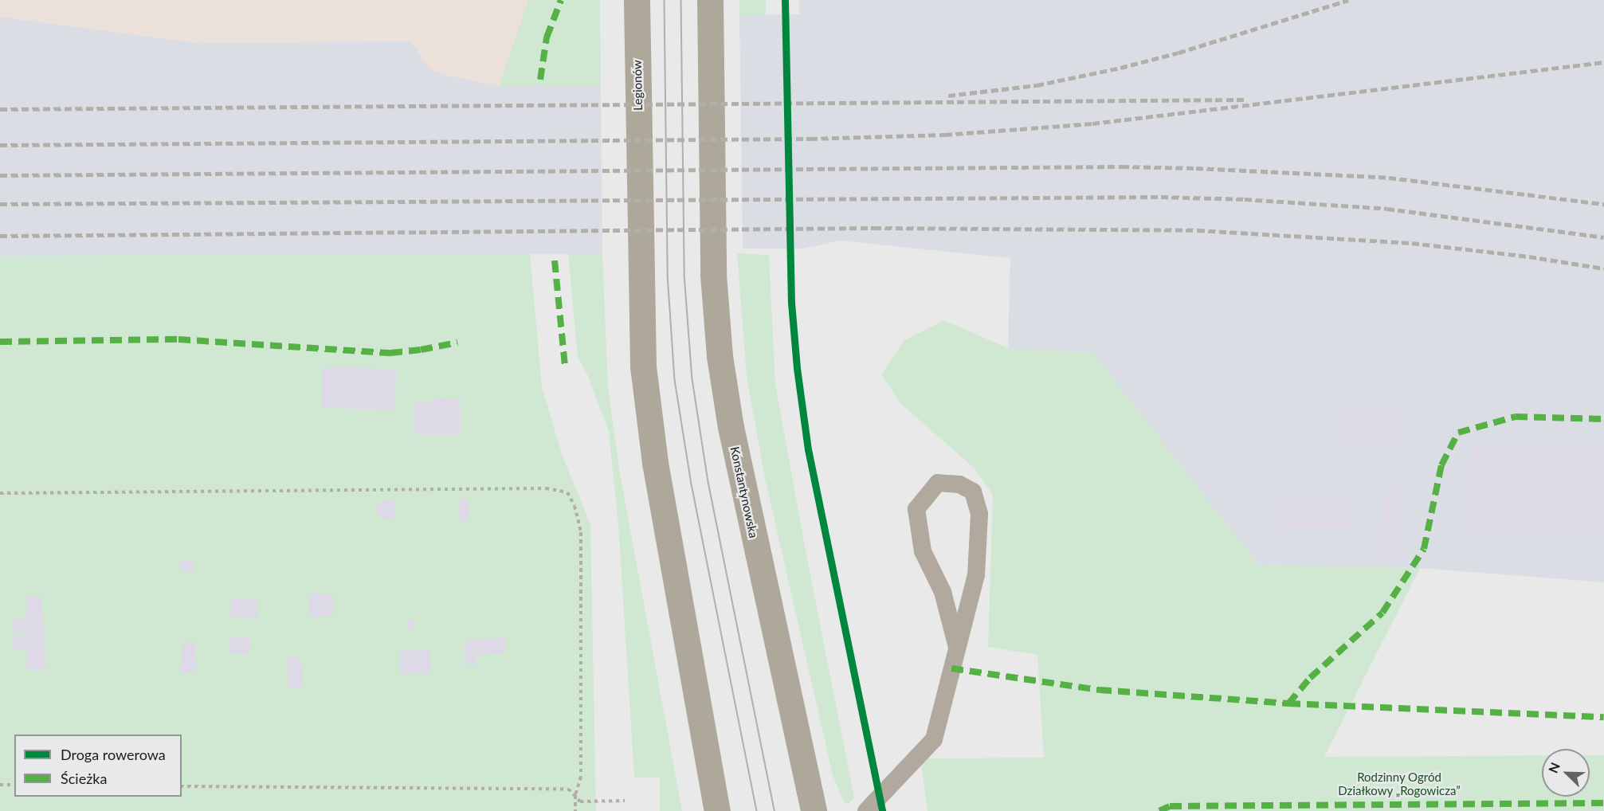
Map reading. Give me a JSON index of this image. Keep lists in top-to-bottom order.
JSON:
{
  "streets": {
    "main road": ["Legionów", "Konstantynowska"]
  },
  "parks": ["Rodzinny Ogród Działkowy „Rogowicza”"],
  "legend": ["Droga rowerowa", "Ścieżka"],
  "north": "top left"
}
